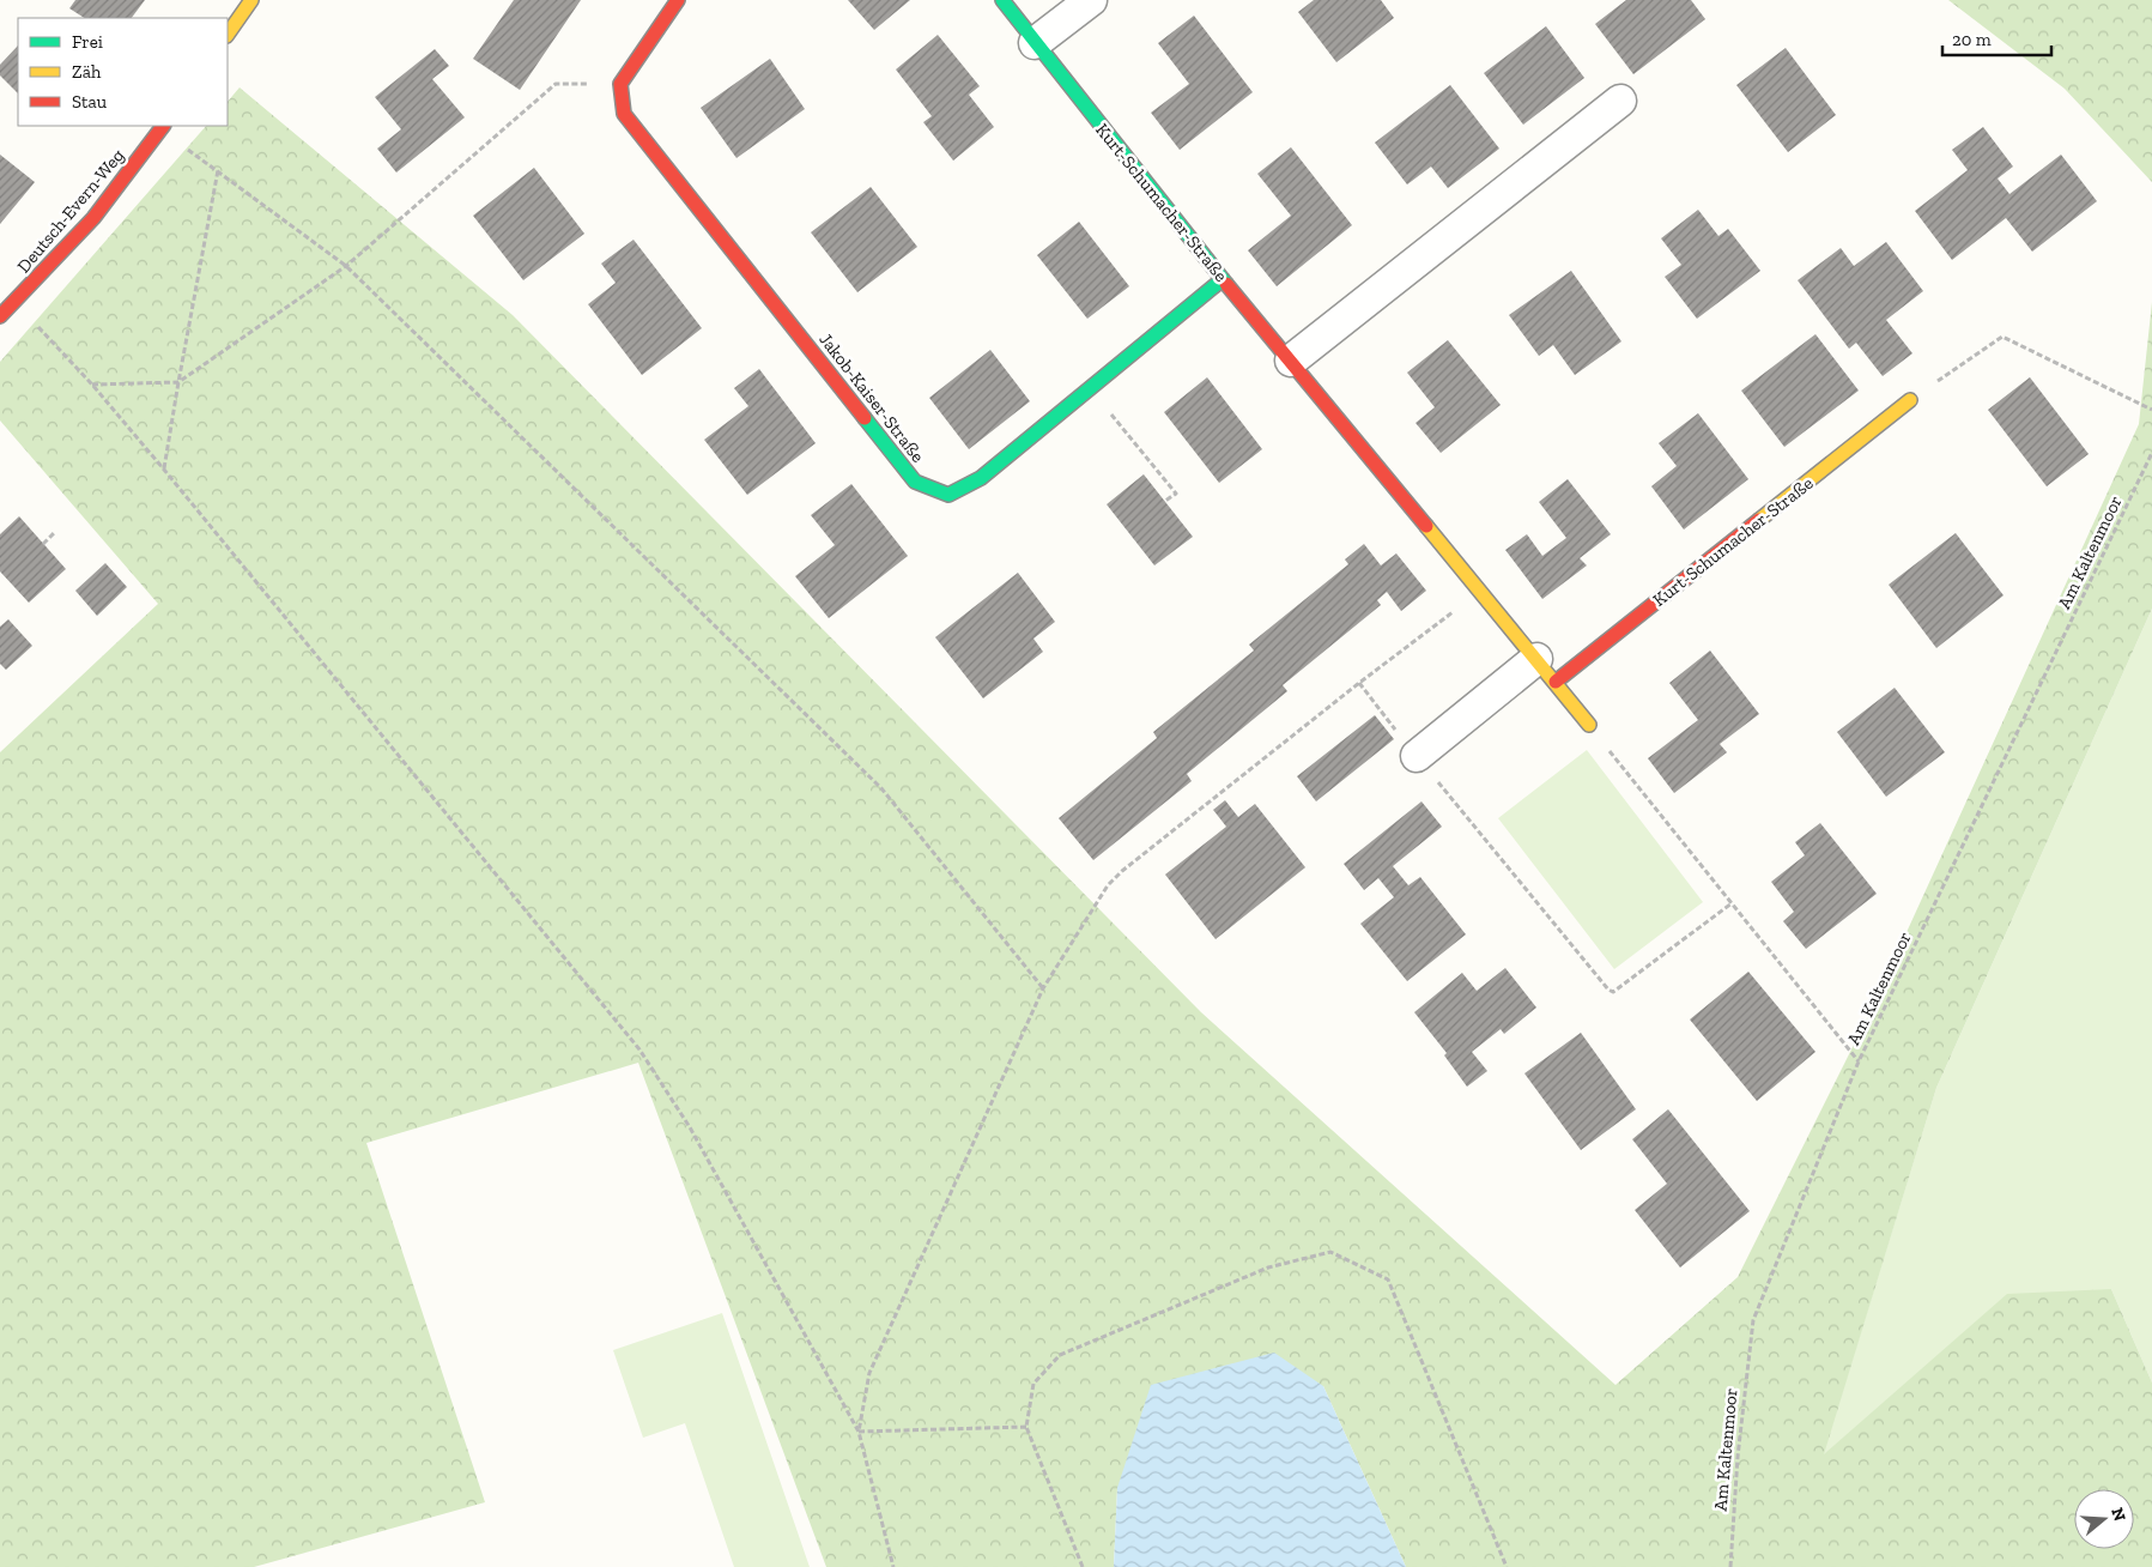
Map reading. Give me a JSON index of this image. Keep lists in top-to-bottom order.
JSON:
{
  "streets": {
    "street": ["Kurt-Schumacher-Straße", "Deutsch-Evern-Weg", "Jakob-Kaiser-Straße"],
    "path": ["Am Kaltenmoor"]
  },
  "crossings": [
    ["Kurt-Schumacher-Straße", "Jakob-Kaiser-Straße"]
  ],
  "legend": ["Frei", "Zäh", "Stau"],
  "scale_bar": "20 m",
  "north": "right"
}
